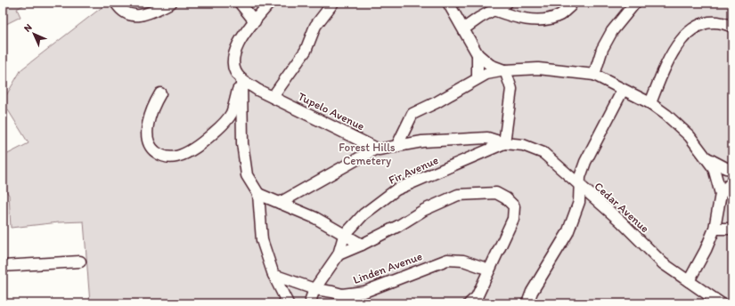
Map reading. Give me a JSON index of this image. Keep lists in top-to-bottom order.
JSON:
{
  "streets": {
    "street": [
      "Tupelo Avenue",
      "Fir Avenue",
      "Cedar Avenue",
      "Linden Avenue"
    ]
  },
  "crossings": [
    ["Fir Avenue", "Cedar Avenue"]
  ],
  "parks": ["Forest Hills Cemetery"],
  "north": "top left"
}
